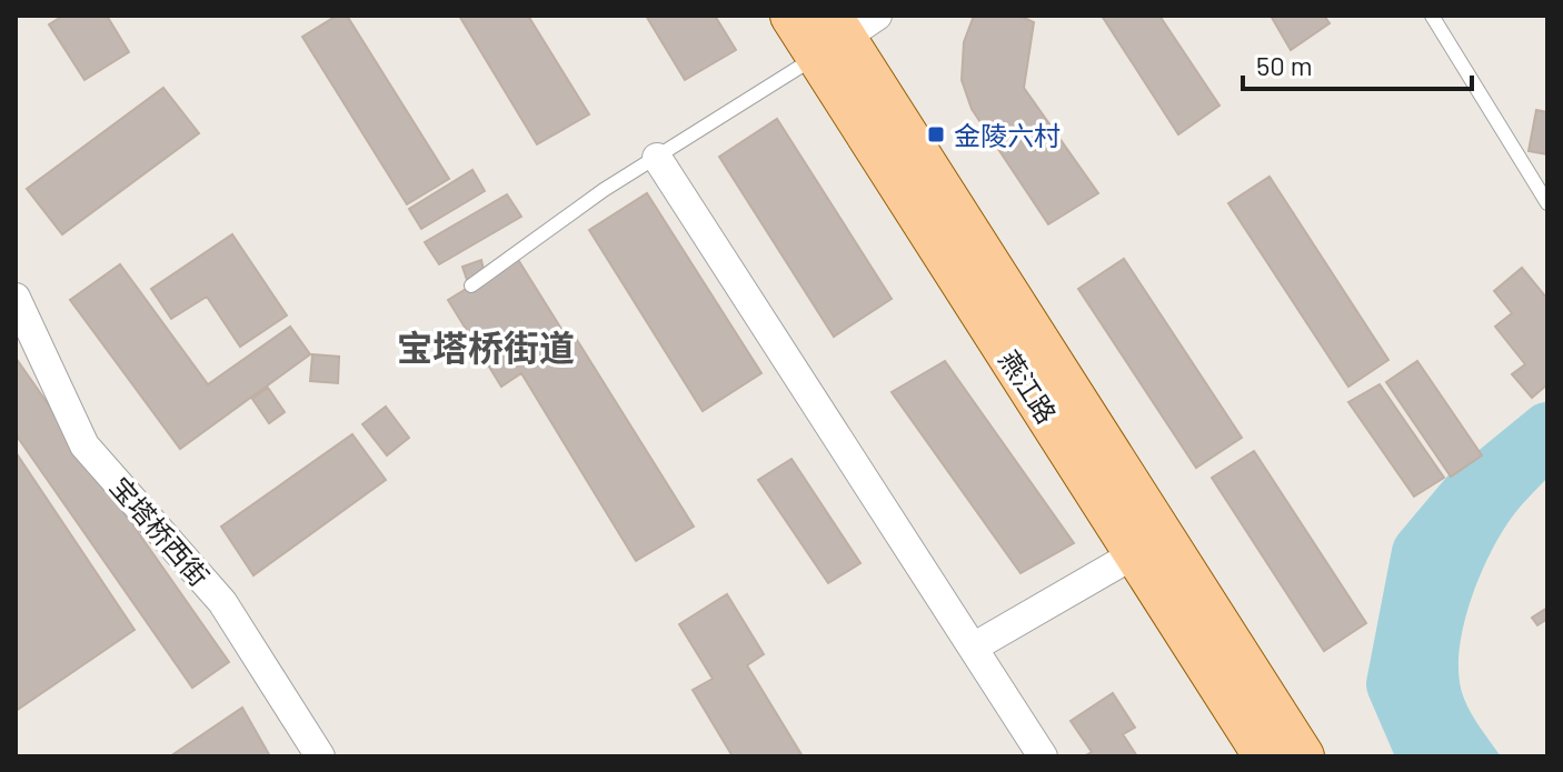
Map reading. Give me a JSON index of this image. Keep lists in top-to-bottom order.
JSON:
{
  "streets": {
    "main road": ["燕江路"],
    "street": ["宝塔桥西街"]
  },
  "districts": ["宝塔桥街道"],
  "places": {
    "transit": ["金陵六村"]
  },
  "scale_bar": "50 m"
}
